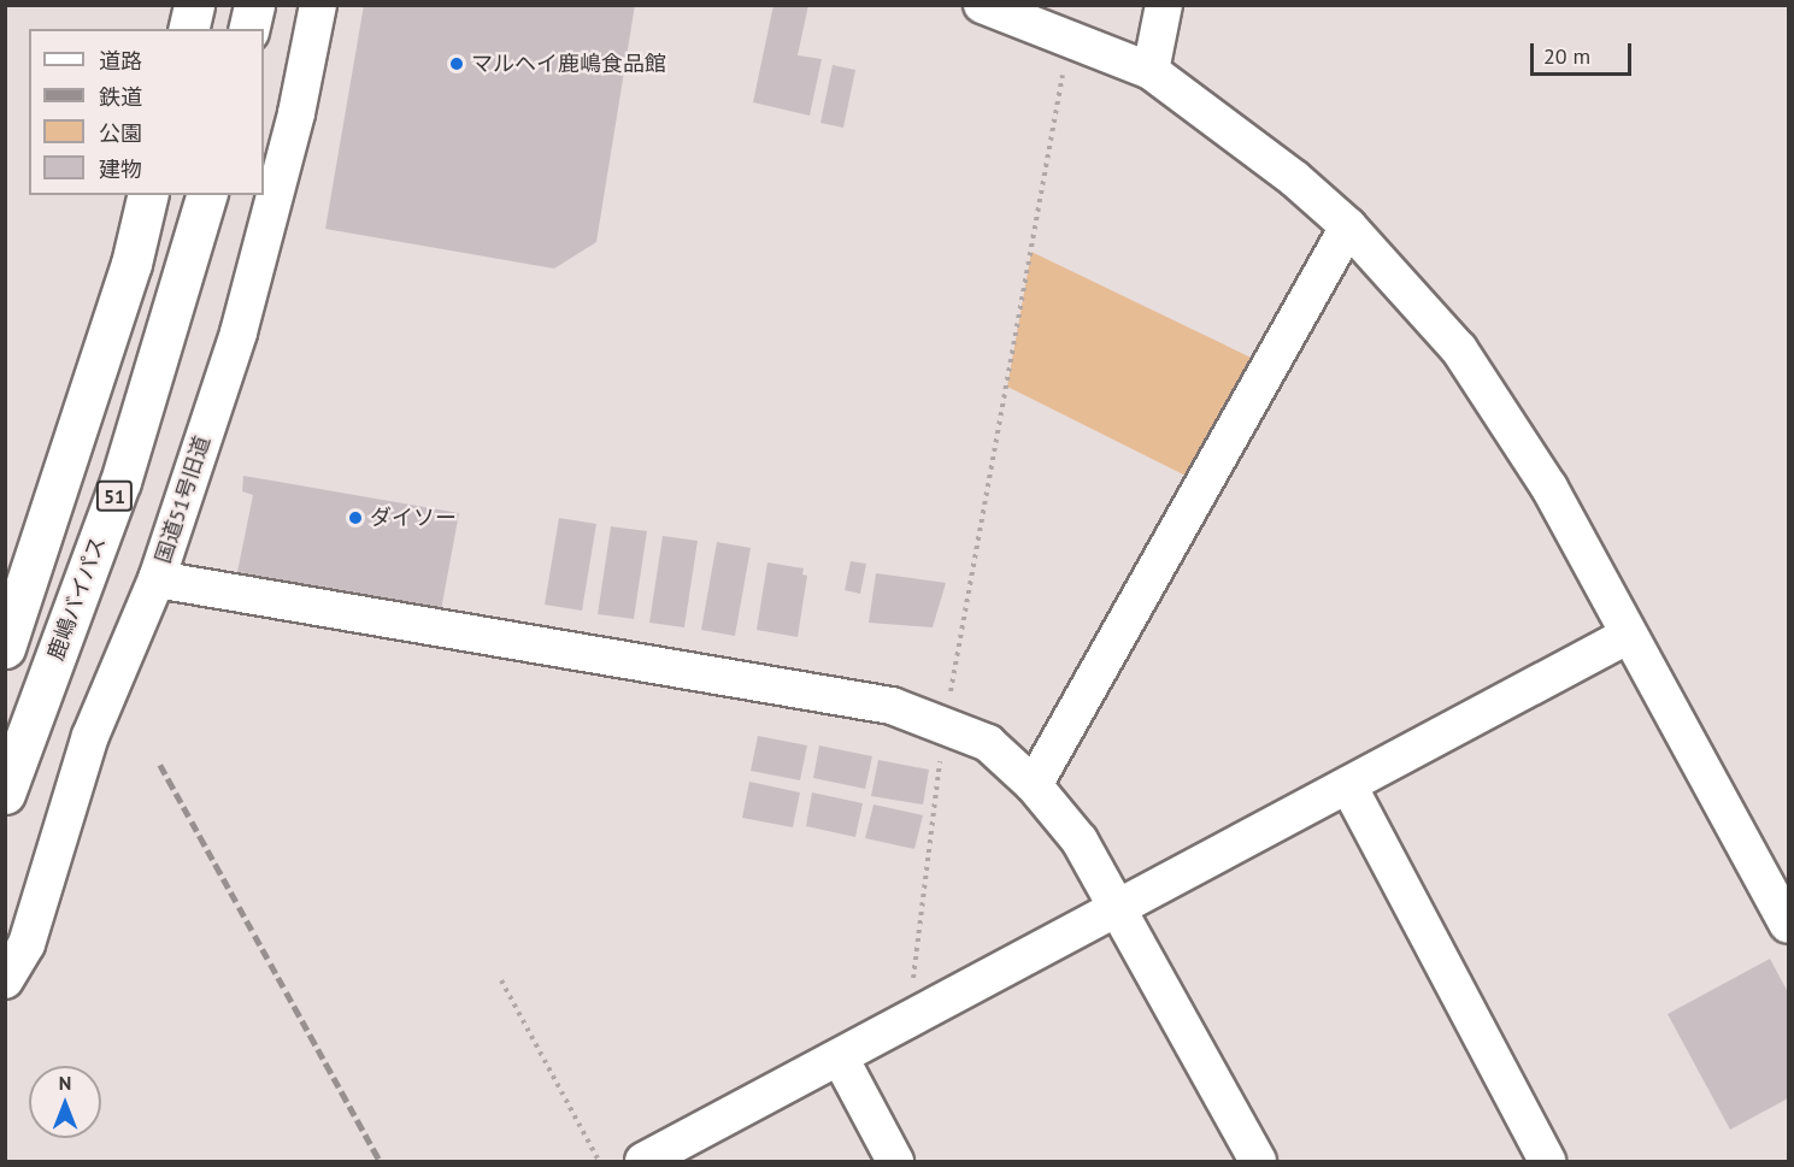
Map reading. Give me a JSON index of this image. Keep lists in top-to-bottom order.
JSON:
{
  "streets": {
    "highway": ["51", "鹿嶋バイパス"],
    "street": ["国道51号旧道"]
  },
  "places": ["マルヘイ鹿嶋食品館", "ダイソー"],
  "legend": [
    "道路",
    "鉄道",
    "公園",
    "建物"
  ],
  "scale_bar": "20 m",
  "north": "top"
}
